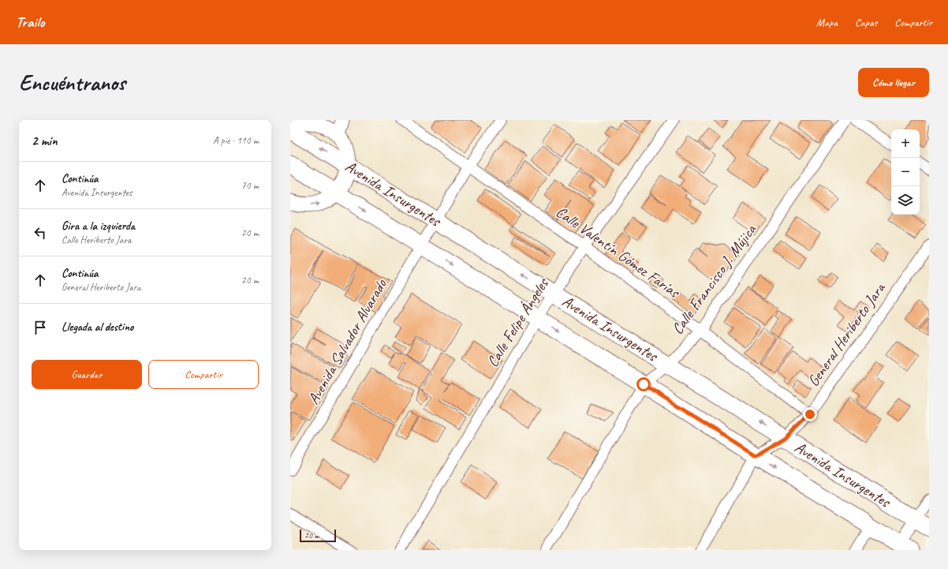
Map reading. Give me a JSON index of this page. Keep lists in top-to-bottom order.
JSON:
{
  "streets": {
    "main road": ["Avenida Insurgentes"],
    "street": [
      "Calle Valentín Gómez Farías",
      "Calle Francisco J. Mújica",
      "Calle Felipe Ángeles",
      "General Heriberto Jara",
      "Avenida Salvador Alvarado"
    ]
  },
  "crossings": [
    ["Avenida Insurgentes", "Calle Francisco J. Mújica"],
    ["Avenida Insurgentes", "Calle Felipe Ángeles"],
    ["Avenida Insurgentes", "General Heriberto Jara"],
    ["Avenida Insurgentes", "Avenida Salvador Alvarado"],
    ["Calle Valentín Gómez Farías", "Calle Francisco J. Mújica"],
    ["Calle Valentín Gómez Farías", "Calle Felipe Ángeles"],
    ["Calle Valentín Gómez Farías", "General Heriberto Jara"],
    ["Calle Valentín Gómez Farías", "Avenida Salvador Alvarado"]
  ],
  "scale_bar": "20 m",
  "page": {
    "header": "Trailo",
    "nav": ["Mapa", "Capas", "Compartir"],
    "buttons": [
      "Cómo llegar",
      ["Guardar", "Compartir"]
    ],
    "title": "Encuéntranos",
    "heading": ["2 min", "A pie · 110 m"],
    "map_buttons": ["+", "−"],
    "list": [
      ["Continúa", "Avenida Insurgentes", "70 m"],
      ["Gira a la izquierda", "Calle Heriberto Jara", "20 m"],
      ["Continúa", "General Heriberto Jara", "20 m"],
      "Llegada al destino"
    ],
    "scale": "20 m"
  }
}
